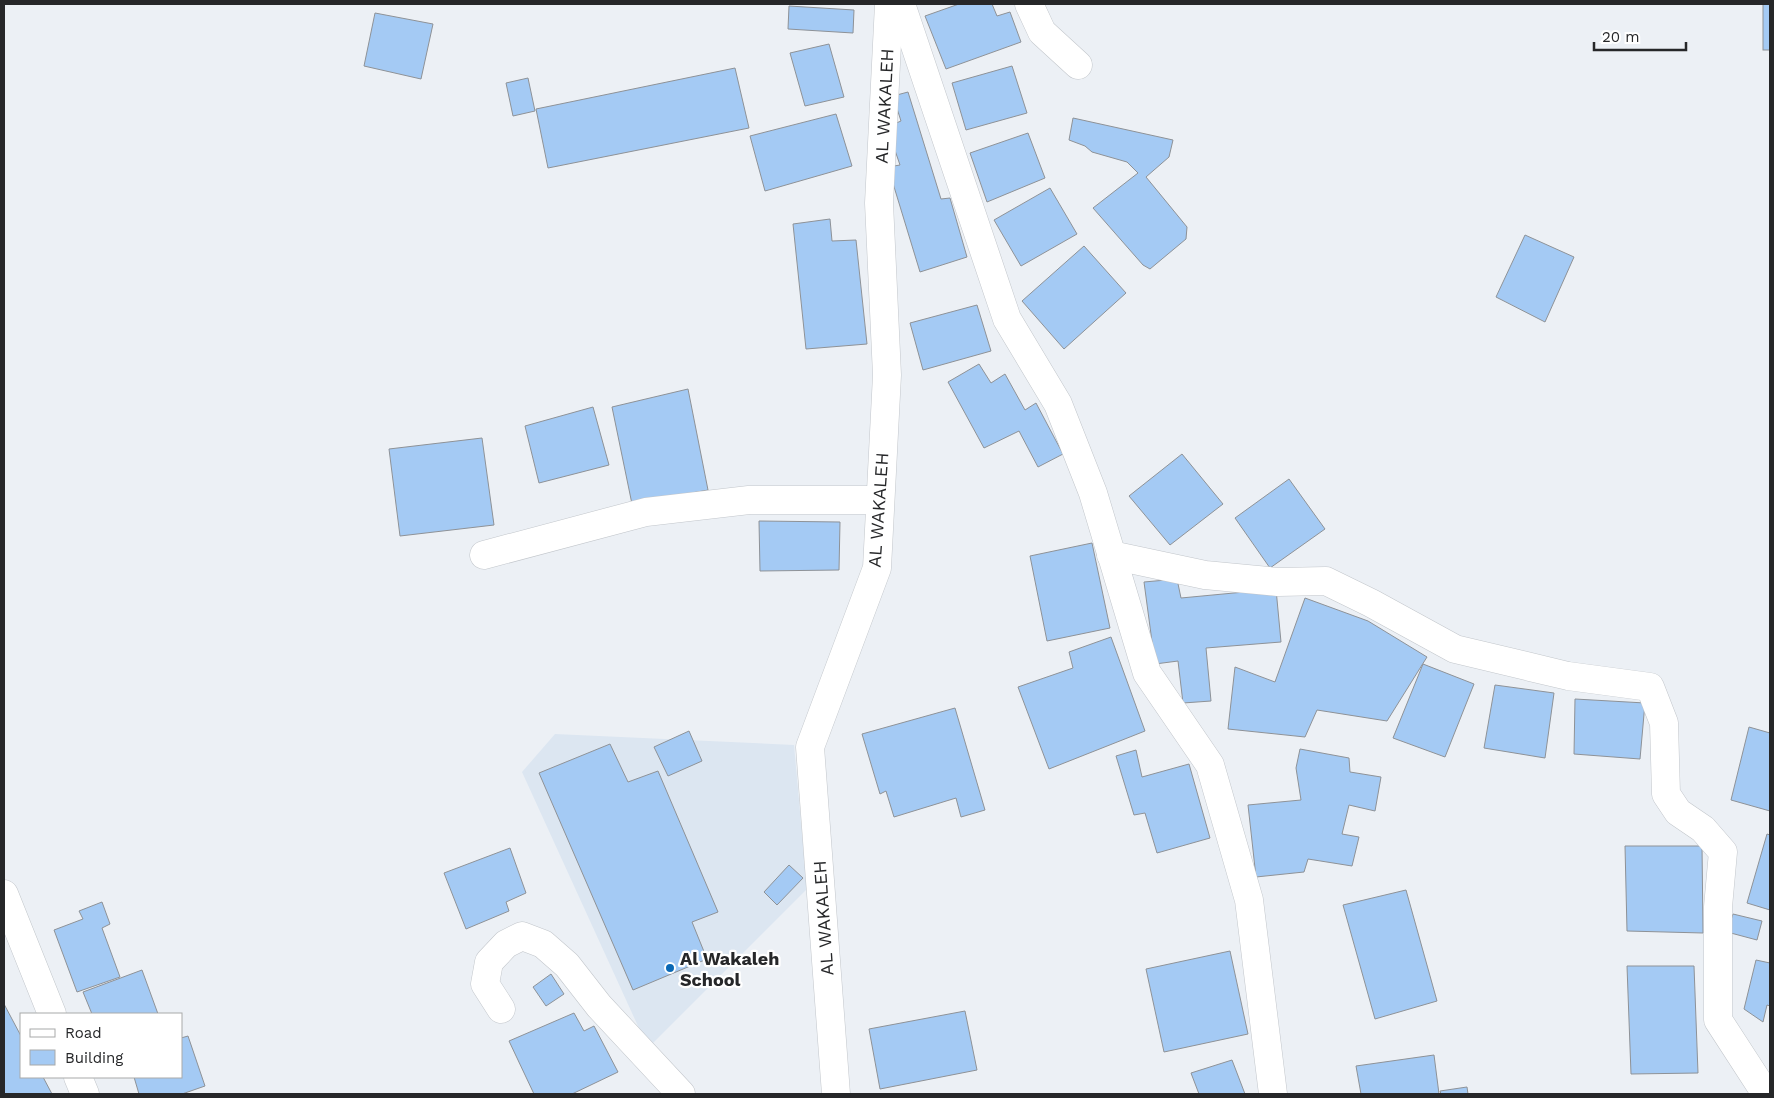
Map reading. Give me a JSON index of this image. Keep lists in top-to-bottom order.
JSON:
{
  "streets": {
    "street": ["AL WAKALEH"]
  },
  "places": ["Al Wakaleh School"],
  "legend": ["Road", "Building"],
  "scale_bar": "20 m"
}
